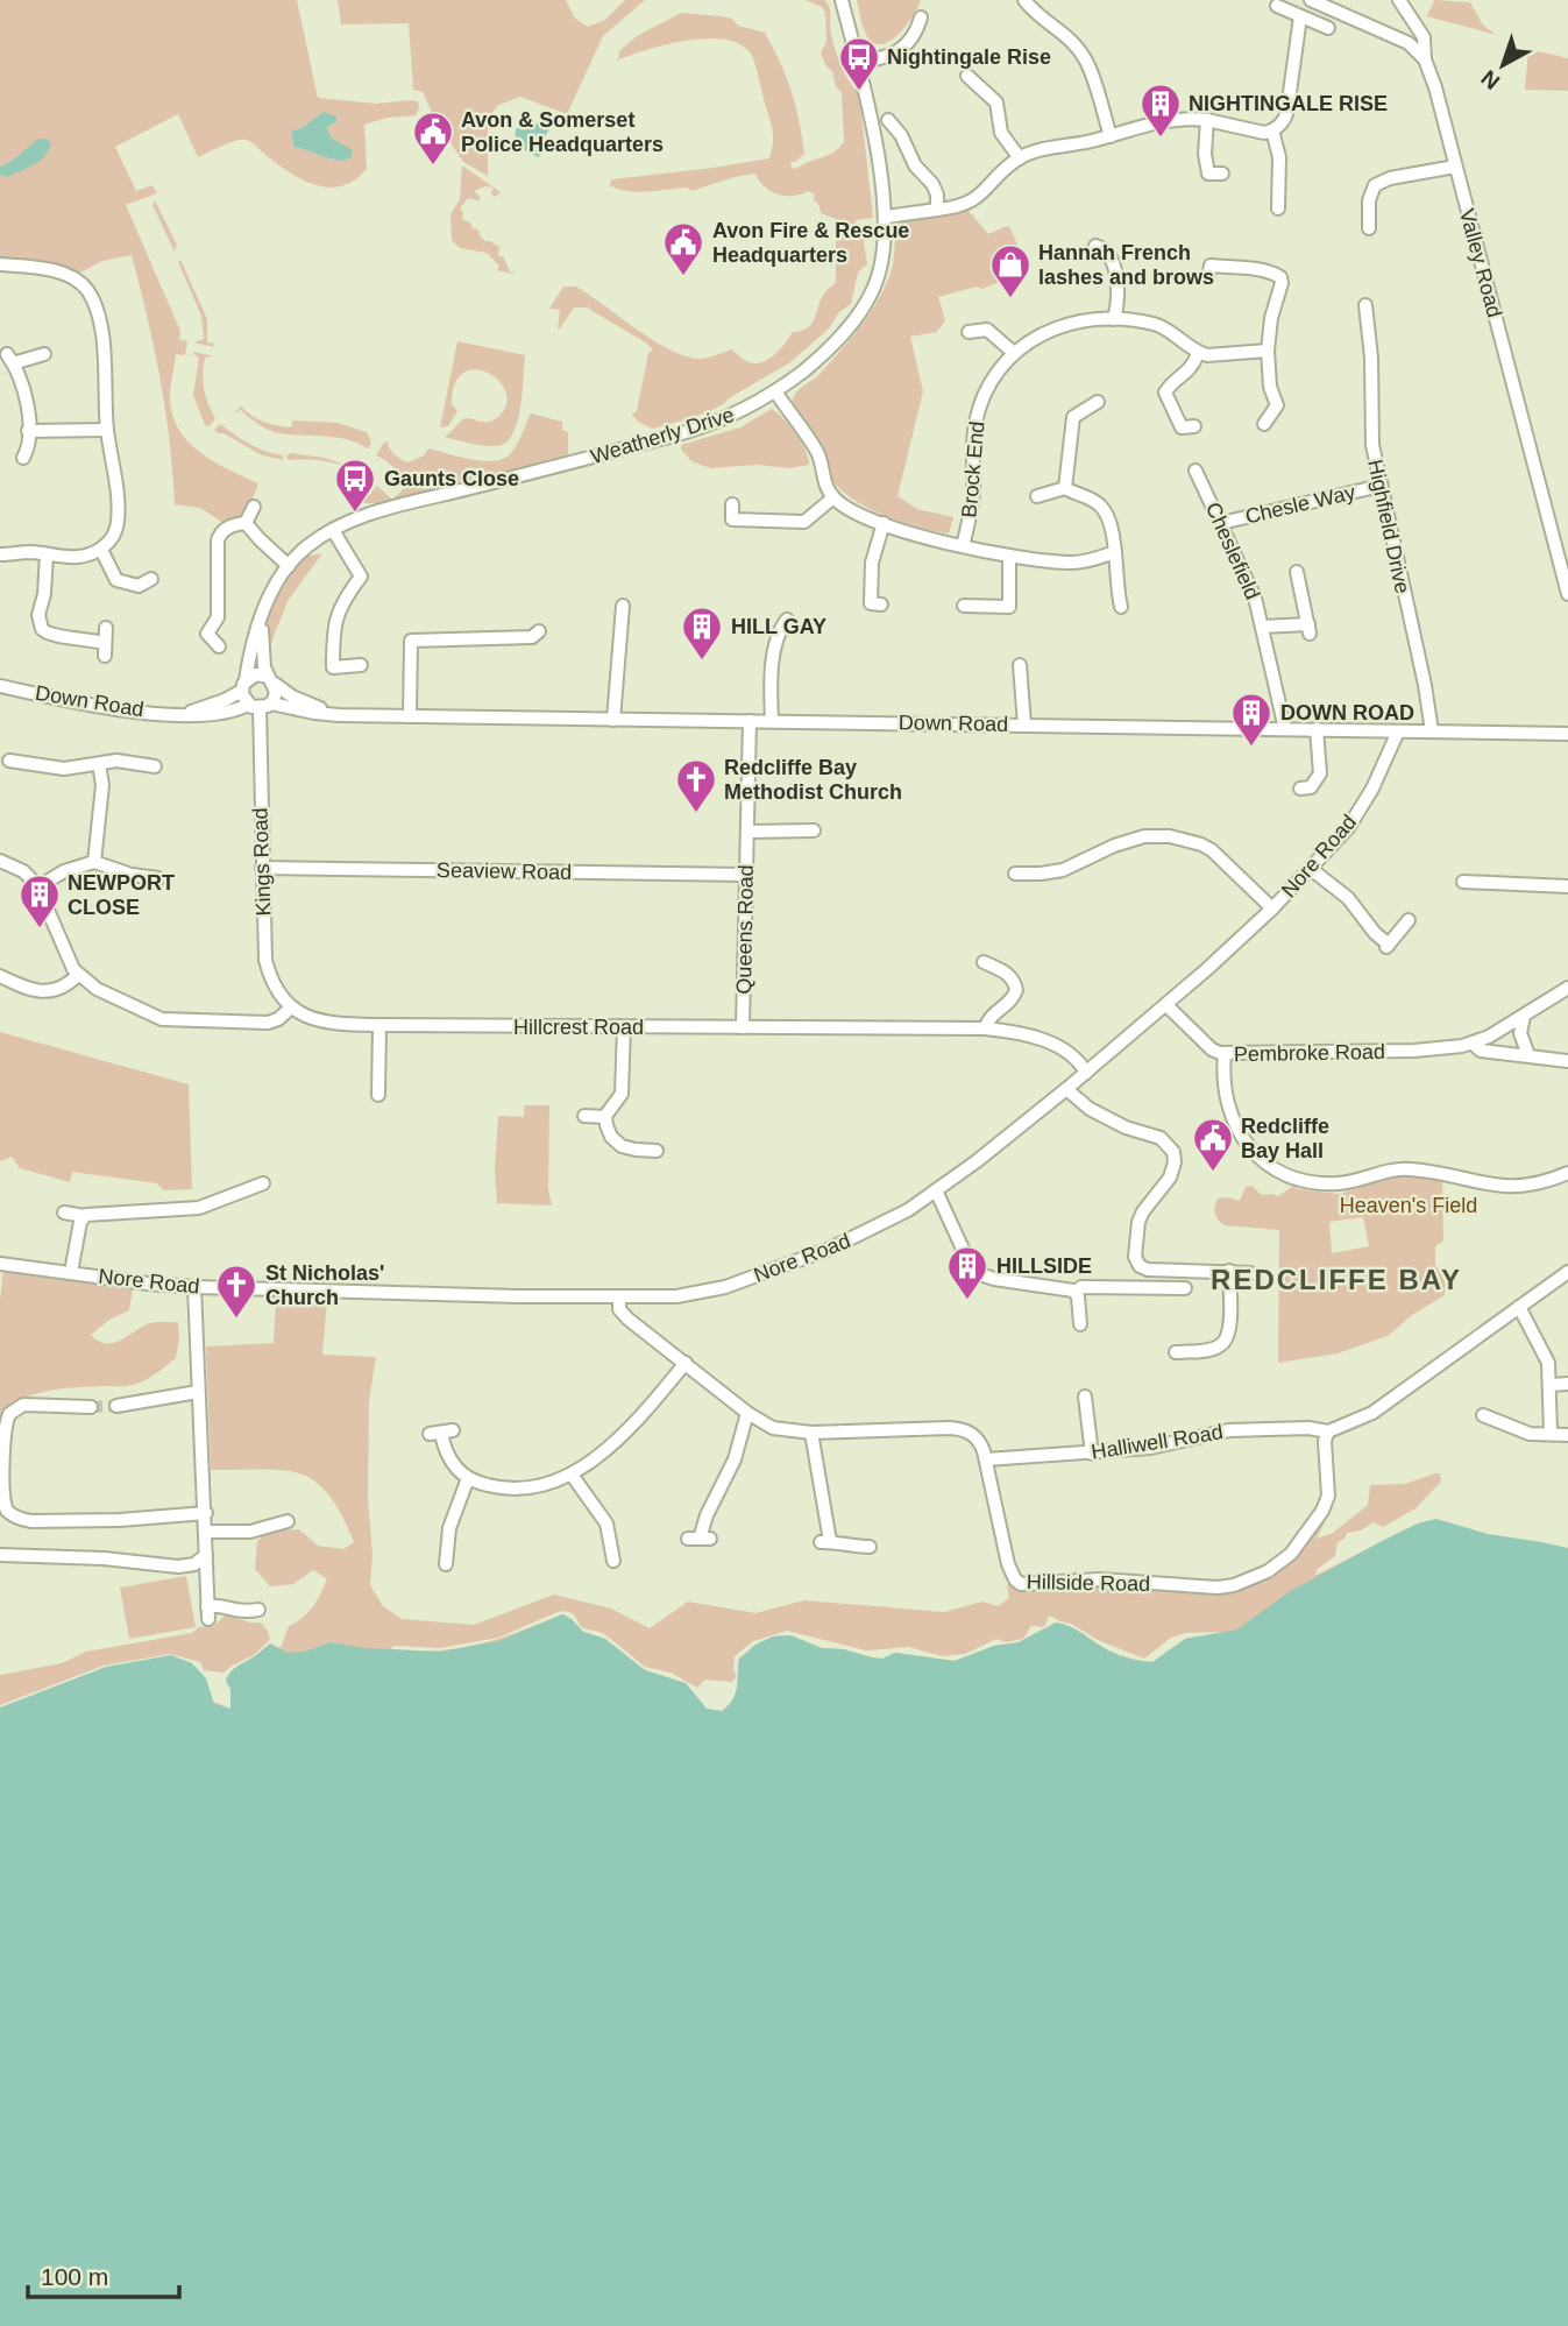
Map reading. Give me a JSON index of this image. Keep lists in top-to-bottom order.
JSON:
{
  "streets": {
    "street": [
      "Valley Road",
      "Weatherly Drive",
      "Brock End",
      "Chesle Way",
      "Highfield Drive",
      "Cheslefield",
      "Down Road",
      "Nore Road",
      "Kings Road",
      "Seaview Road",
      "Queens Road",
      "Hillcrest Road",
      "Pembroke Road",
      "Halliwell Road",
      "Hillside Road"
    ]
  },
  "crossings": [
    ["Weatherly Drive", "Down Road"],
    ["Chesle Way", "Highfield Drive"],
    ["Chesle Way", "Cheslefield"],
    ["Highfield Drive", "Down Road"],
    ["Cheslefield", "Down Road"],
    ["Down Road", "Nore Road"],
    ["Down Road", "Kings Road"],
    ["Down Road", "Queens Road"],
    ["Nore Road", "Hillcrest Road"],
    ["Nore Road", "Pembroke Road"],
    ["Nore Road", "Hillside Road"],
    ["Kings Road", "Seaview Road"],
    ["Kings Road", "Hillcrest Road"],
    ["Seaview Road", "Queens Road"],
    ["Queens Road", "Hillcrest Road"],
    ["Halliwell Road", "Hillside Road"]
  ],
  "districts": ["REDCLIFFE BAY"],
  "parks": ["Heaven's Field"],
  "places": {
    "bus stop": ["Nightingale Rise", "Gaunts Close"],
    "building": [
      "NIGHTINGALE RISE",
      "HILL GAY",
      "DOWN ROAD",
      "NEWPORT CLOSE",
      "HILLSIDE"
    ],
    "public building": ["Avon & Somerset Police Headquarters", "Avon Fire & Rescue Headquarters", "Redcliffe Bay Hall"],
    "shop": ["Hannah French lashes and brows"],
    "church": ["Redcliffe Bay Methodist Church", "St Nicholas' Church"]
  },
  "scale_bar": "100 m",
  "north": "bottom left"
}
